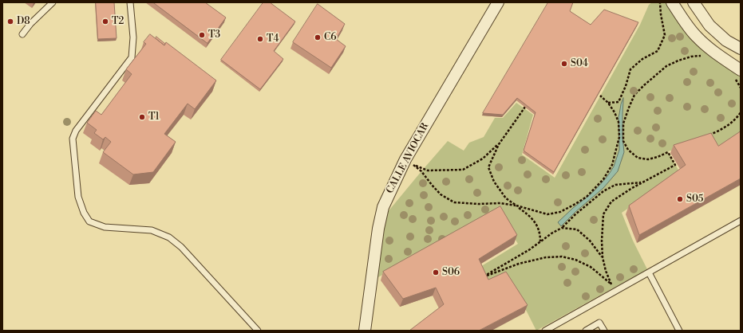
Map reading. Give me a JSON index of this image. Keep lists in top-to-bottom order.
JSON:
{
  "streets": {
    "street": ["CALLE AVIOCAR"]
  },
  "places": [
    "D8",
    "T2",
    "T3",
    "C6",
    "T4",
    "S04",
    "T1",
    "S05",
    "S06"
  ]
}
